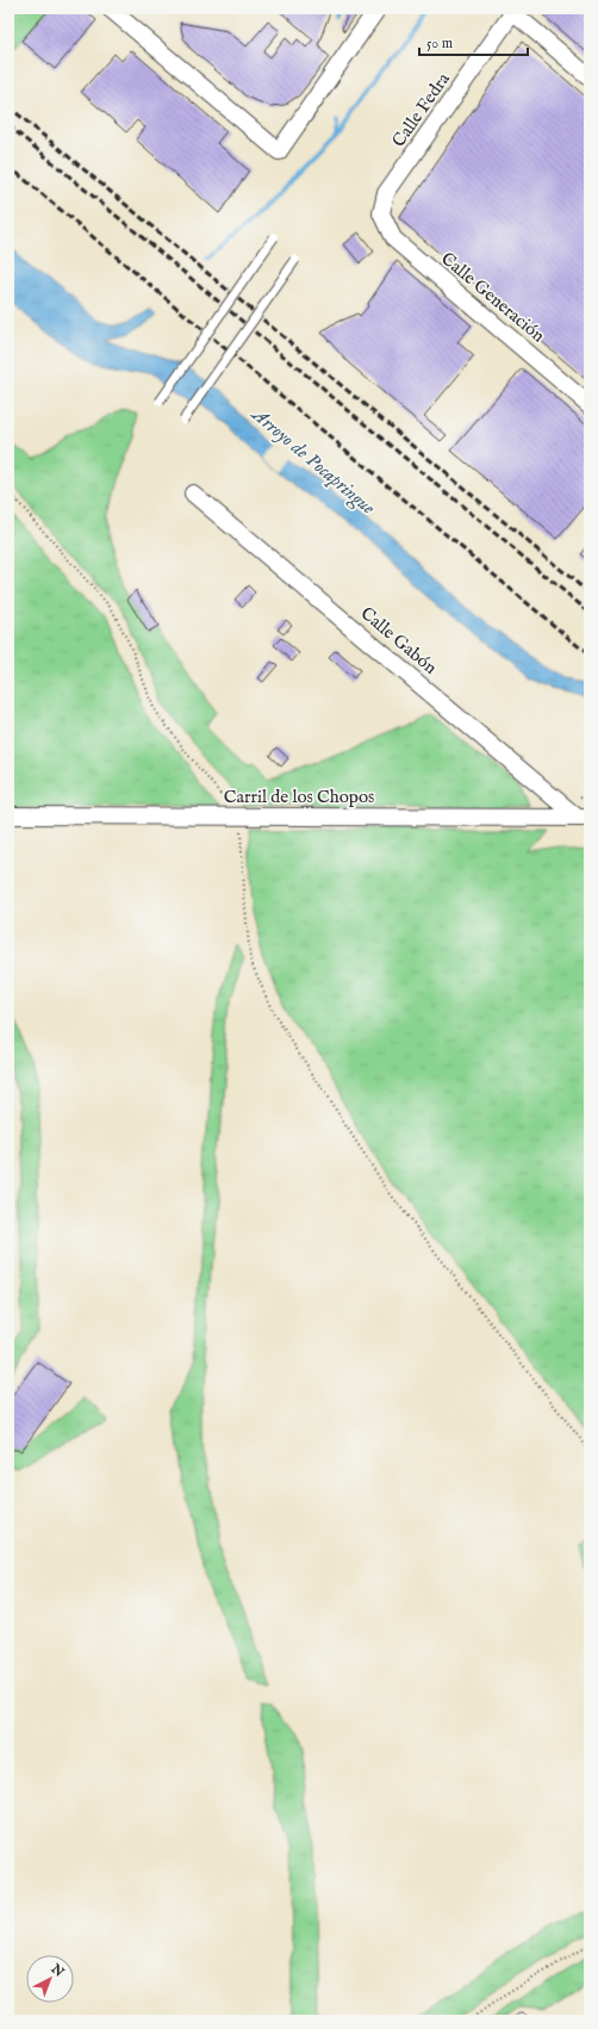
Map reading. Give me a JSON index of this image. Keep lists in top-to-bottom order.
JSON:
{
  "streets": {
    "street": [
      "Calle Fedra",
      "Calle Generación",
      "Calle Gabón",
      "Carril de los Chopos"
    ]
  },
  "crossings": [
    ["Calle Fedra", "Calle Generación"],
    ["Calle Gabón", "Carril de los Chopos"]
  ],
  "water": ["Arroyo de Pocapringue"],
  "scale_bar": "50 m",
  "north": "top right"
}
